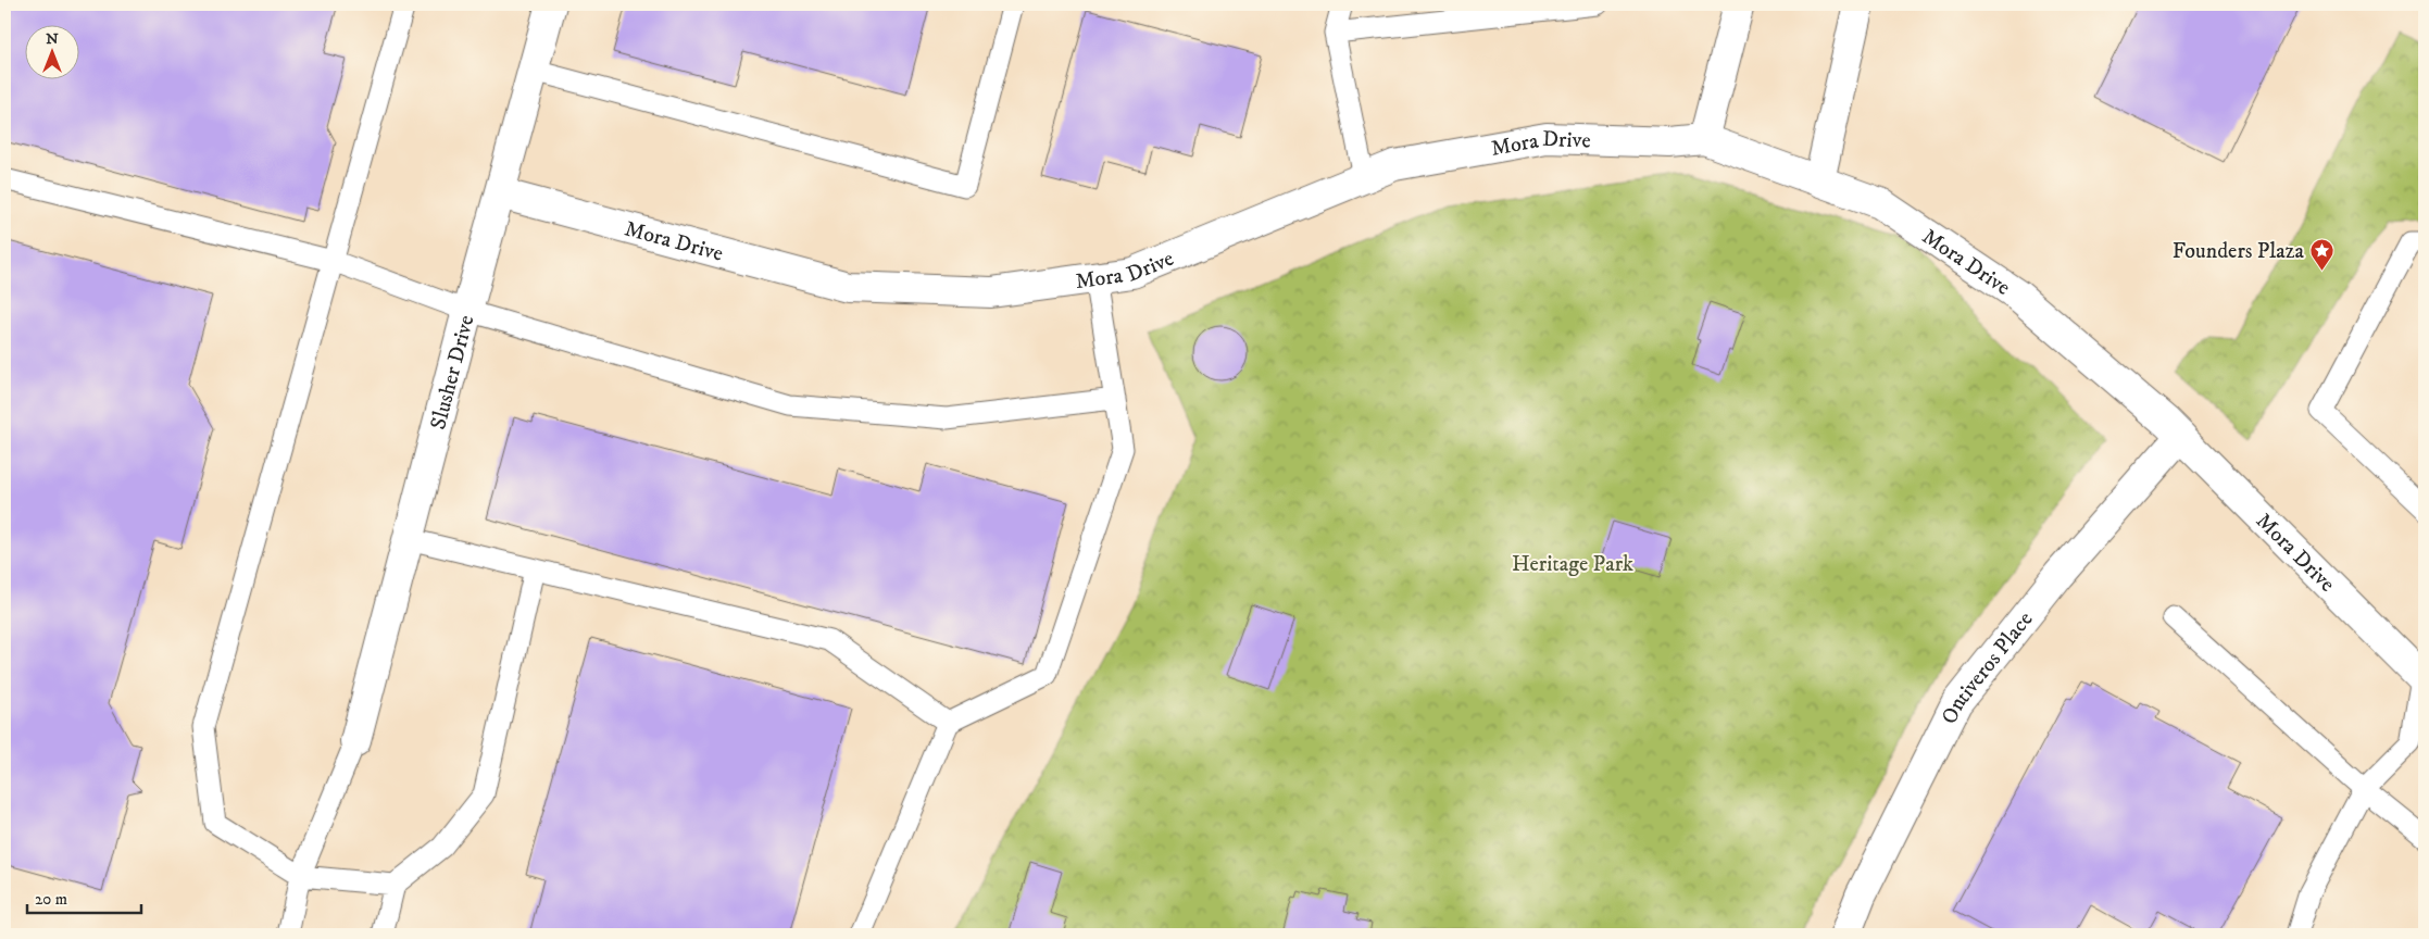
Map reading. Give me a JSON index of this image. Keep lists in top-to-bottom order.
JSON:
{
  "streets": {
    "street": ["Mora Drive", "Slusher Drive", "Ontiveros Place"]
  },
  "crossings": [
    ["Mora Drive", "Slusher Drive"],
    ["Mora Drive", "Ontiveros Place"]
  ],
  "parks": ["Heritage Park"],
  "places": {
    "place": ["Founders Plaza"]
  },
  "scale_bar": "20 m",
  "north": "top"
}
